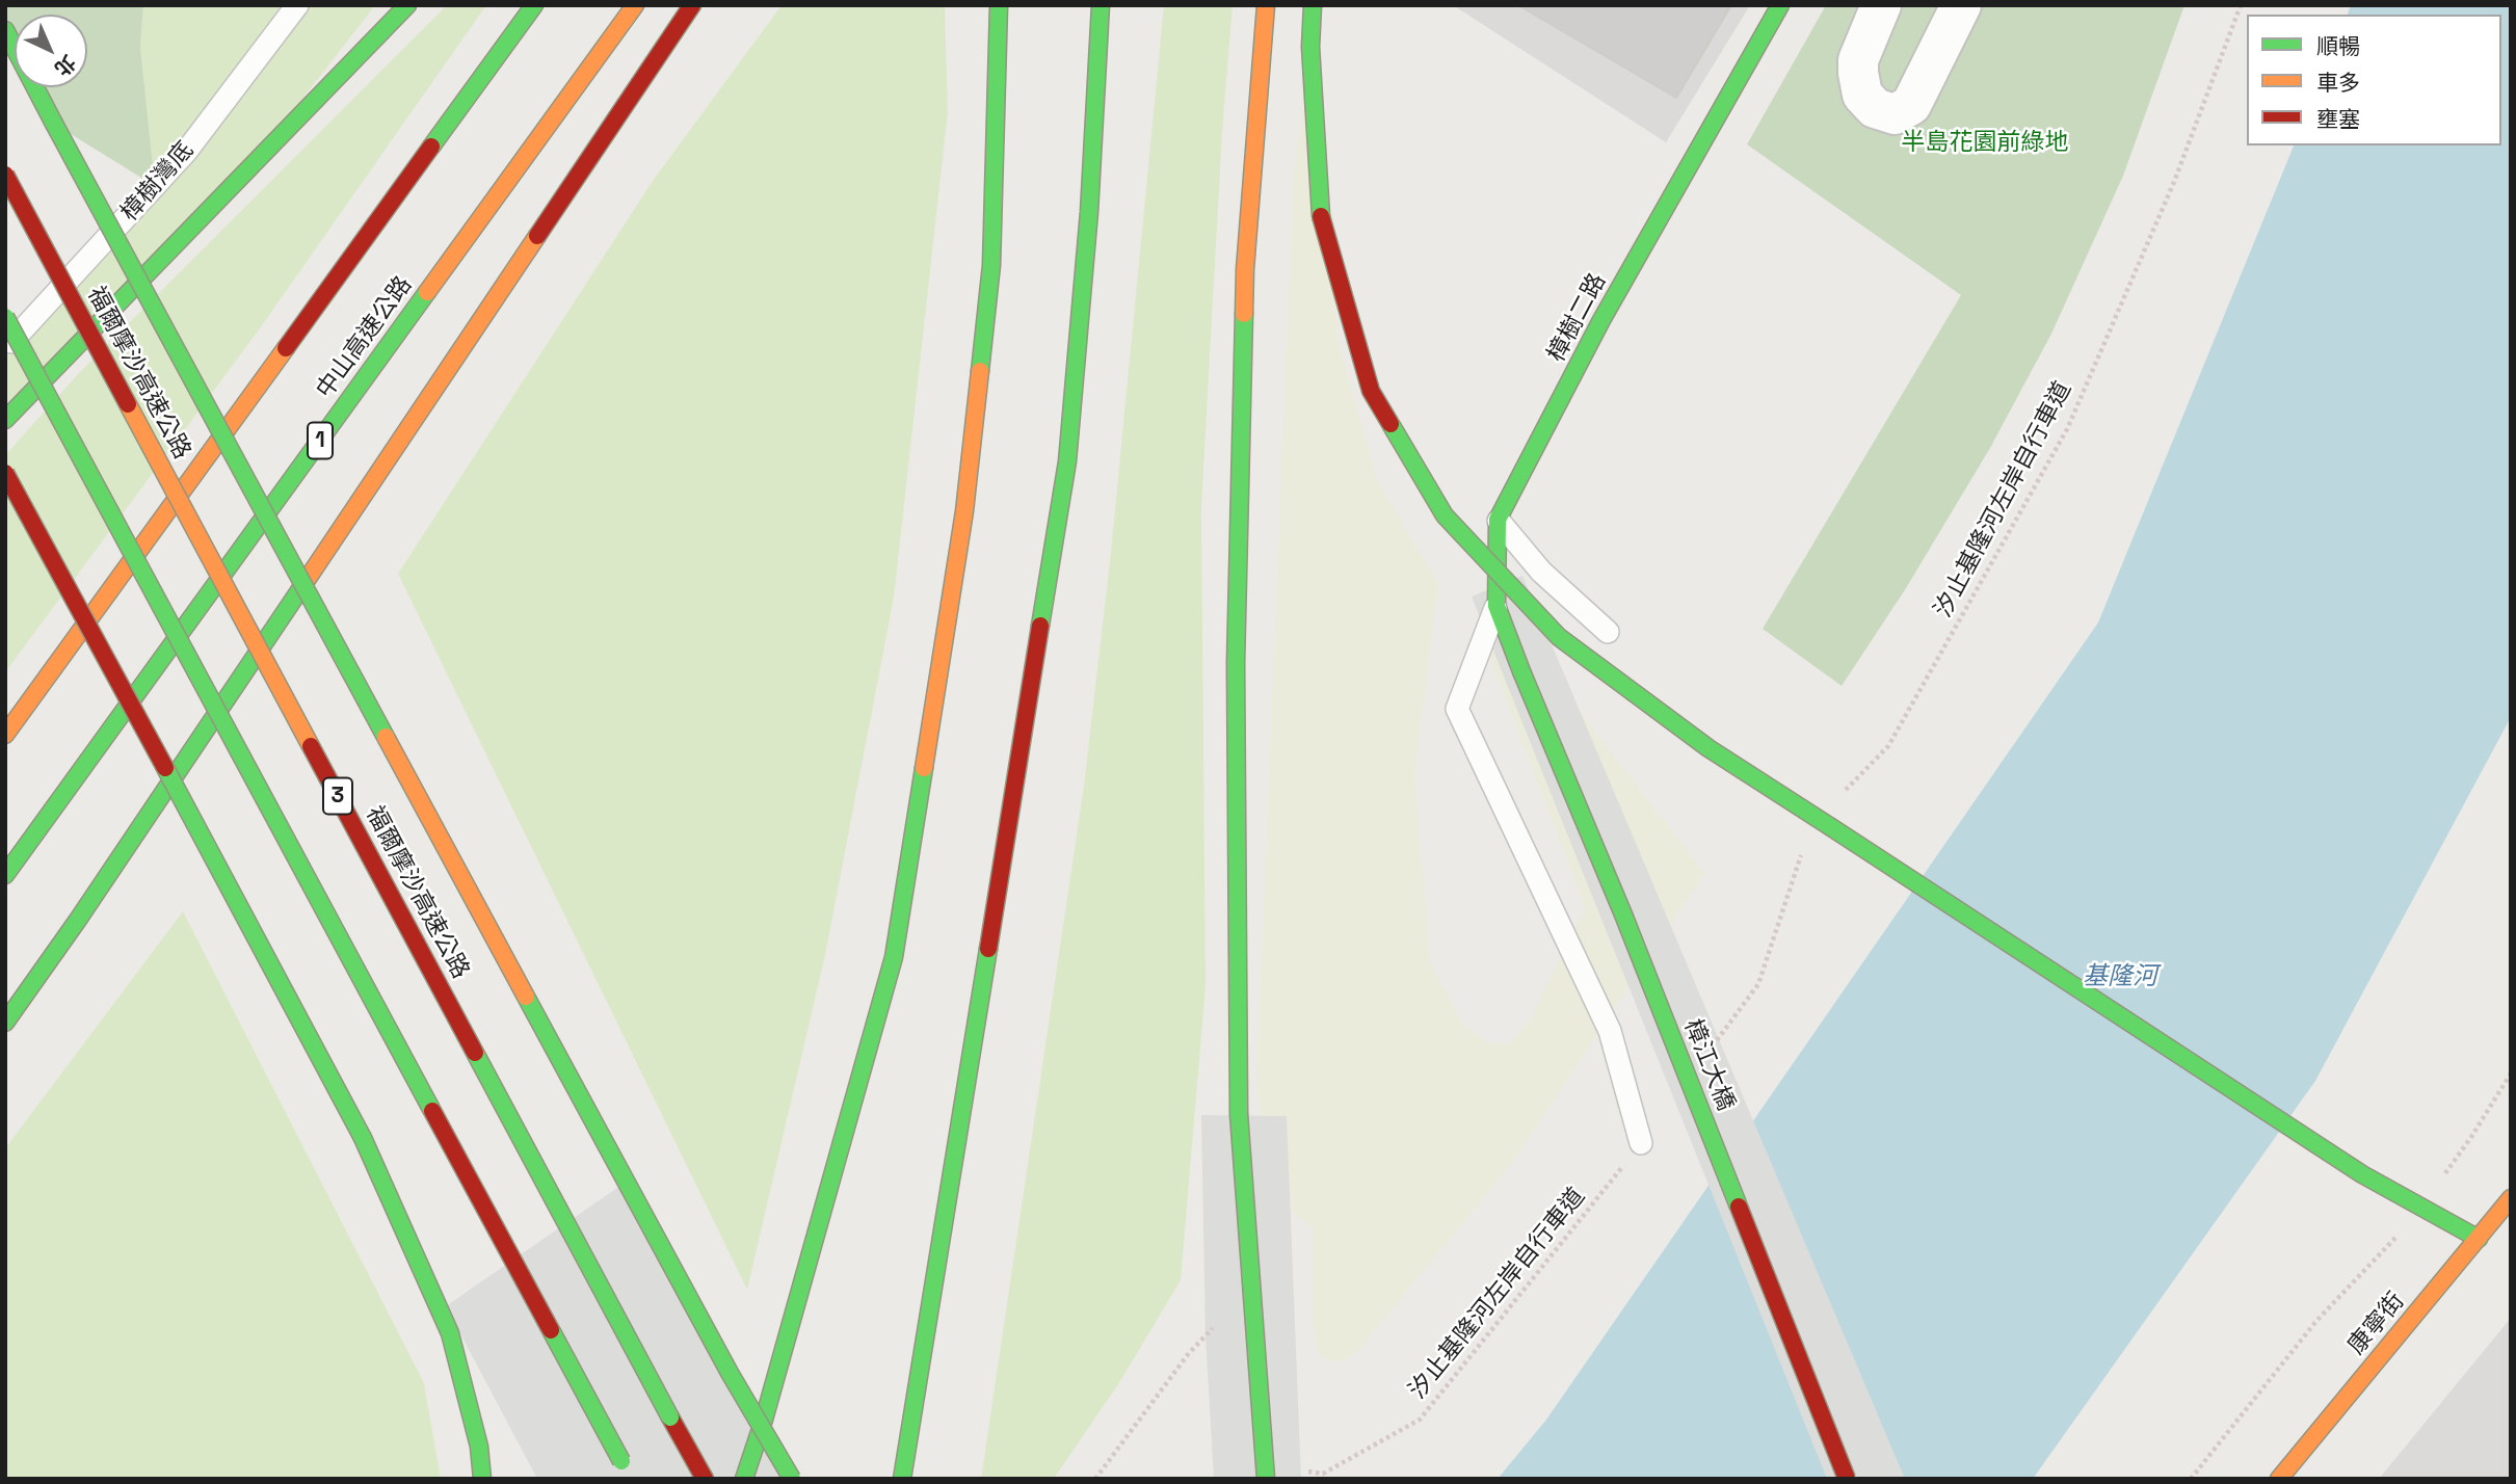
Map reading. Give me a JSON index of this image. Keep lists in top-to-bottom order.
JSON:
{
  "streets": {
    "main road": [
      "樟樹二路",
      "中山高速公路",
      "福爾摩沙高速公路",
      "1",
      "3",
      "樟江大橋",
      "康寧街"
    ],
    "lane": ["樟樹灣底"],
    "path": ["汐止基隆河左岸自行車道"]
  },
  "crossings": [
    ["樟樹二路", "樟江大橋"]
  ],
  "water": ["基隆河"],
  "parks": ["半島花園前綠地"],
  "legend": ["順暢", "車多", "壅塞"],
  "north": "bottom right"
}
